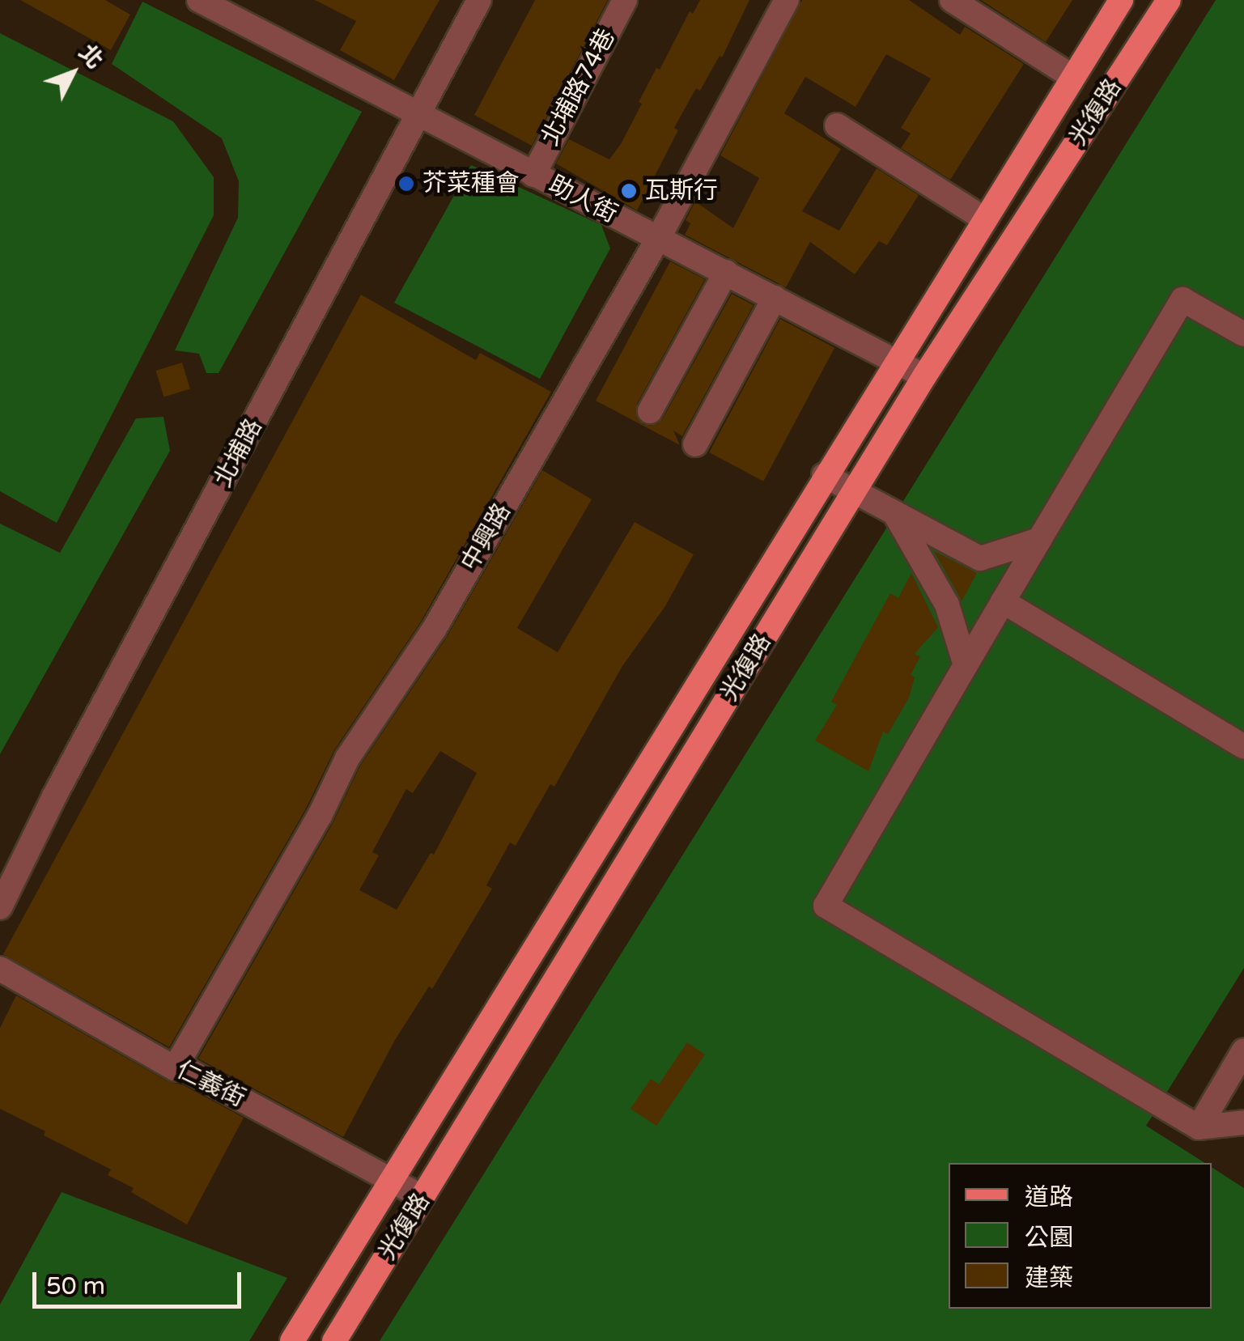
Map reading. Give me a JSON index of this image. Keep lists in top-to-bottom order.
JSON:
{
  "streets": {
    "main road": ["光復路"],
    "street": [
      "北埔路74巷",
      "助人街",
      "北埔路",
      "中興路",
      "仁義街"
    ]
  },
  "crossings": [
    ["北埔路74巷", "助人街"],
    ["光復路", "助人街"],
    ["光復路", "仁義街"],
    ["助人街", "北埔路"],
    ["助人街", "中興路"],
    ["中興路", "仁義街"]
  ],
  "places": ["芥菜種會", "瓦斯行"],
  "legend": ["道路", "公園", "建築"],
  "scale_bar": "50 m",
  "north": "top right"
}
